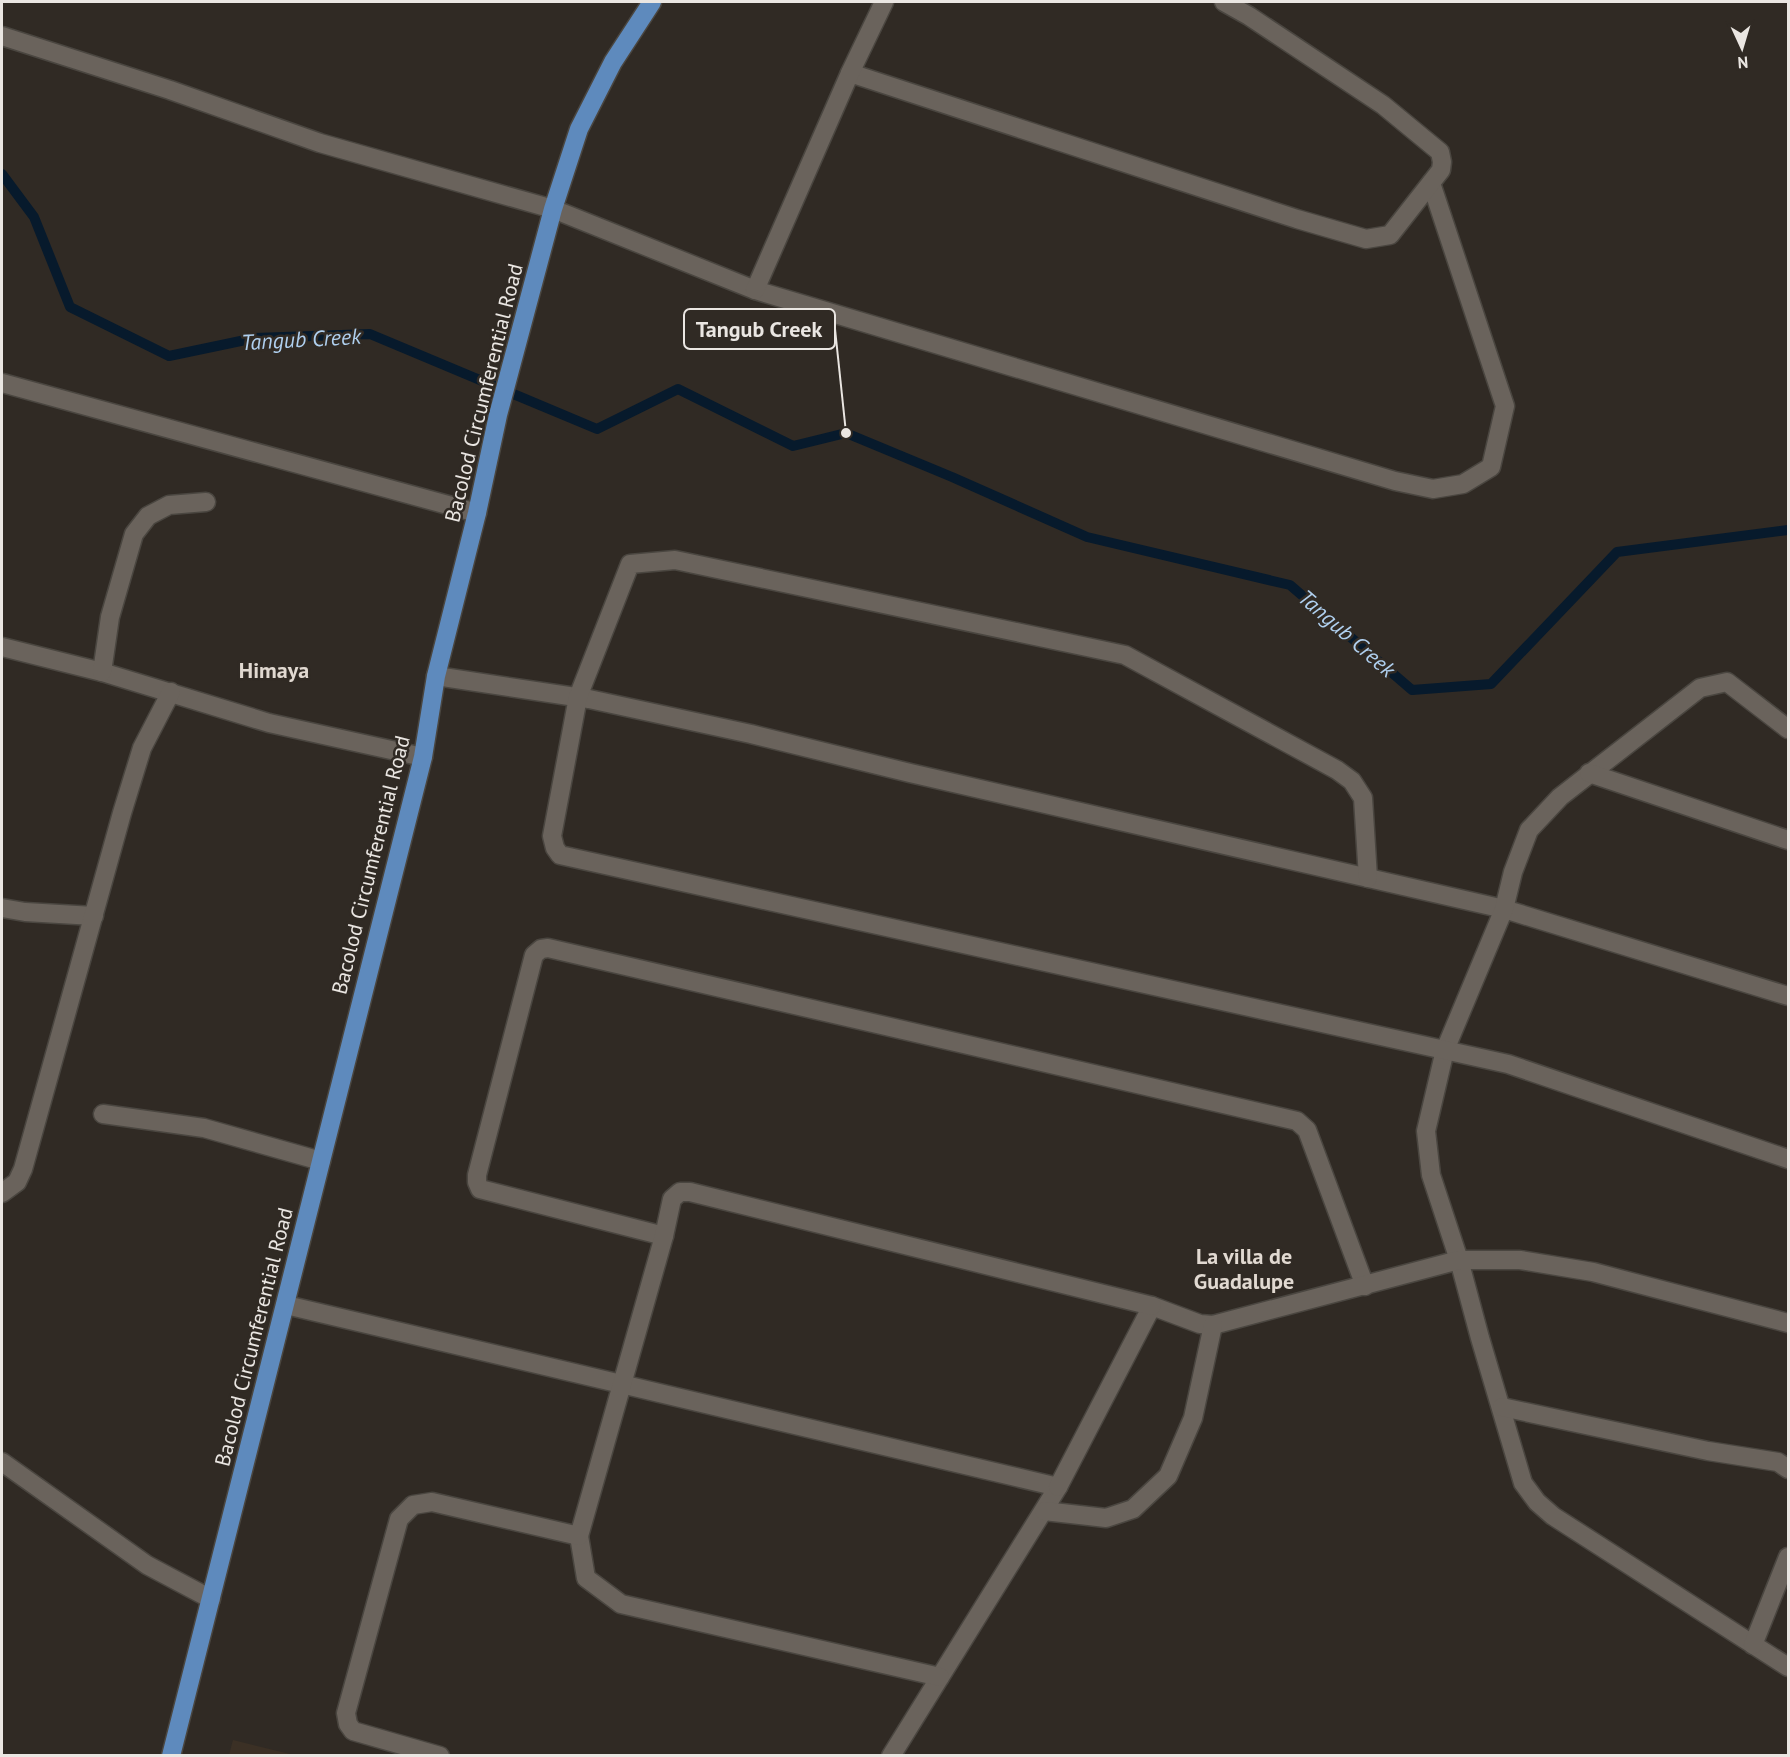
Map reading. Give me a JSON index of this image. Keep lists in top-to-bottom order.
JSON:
{
  "streets": {
    "main road": ["Bacolod Circumferential Road"]
  },
  "districts": ["Himaya", "La villa de Guadalupe"],
  "water": ["Tangub Creek"],
  "places": ["Tangub Creek"],
  "north": "bottom"
}
